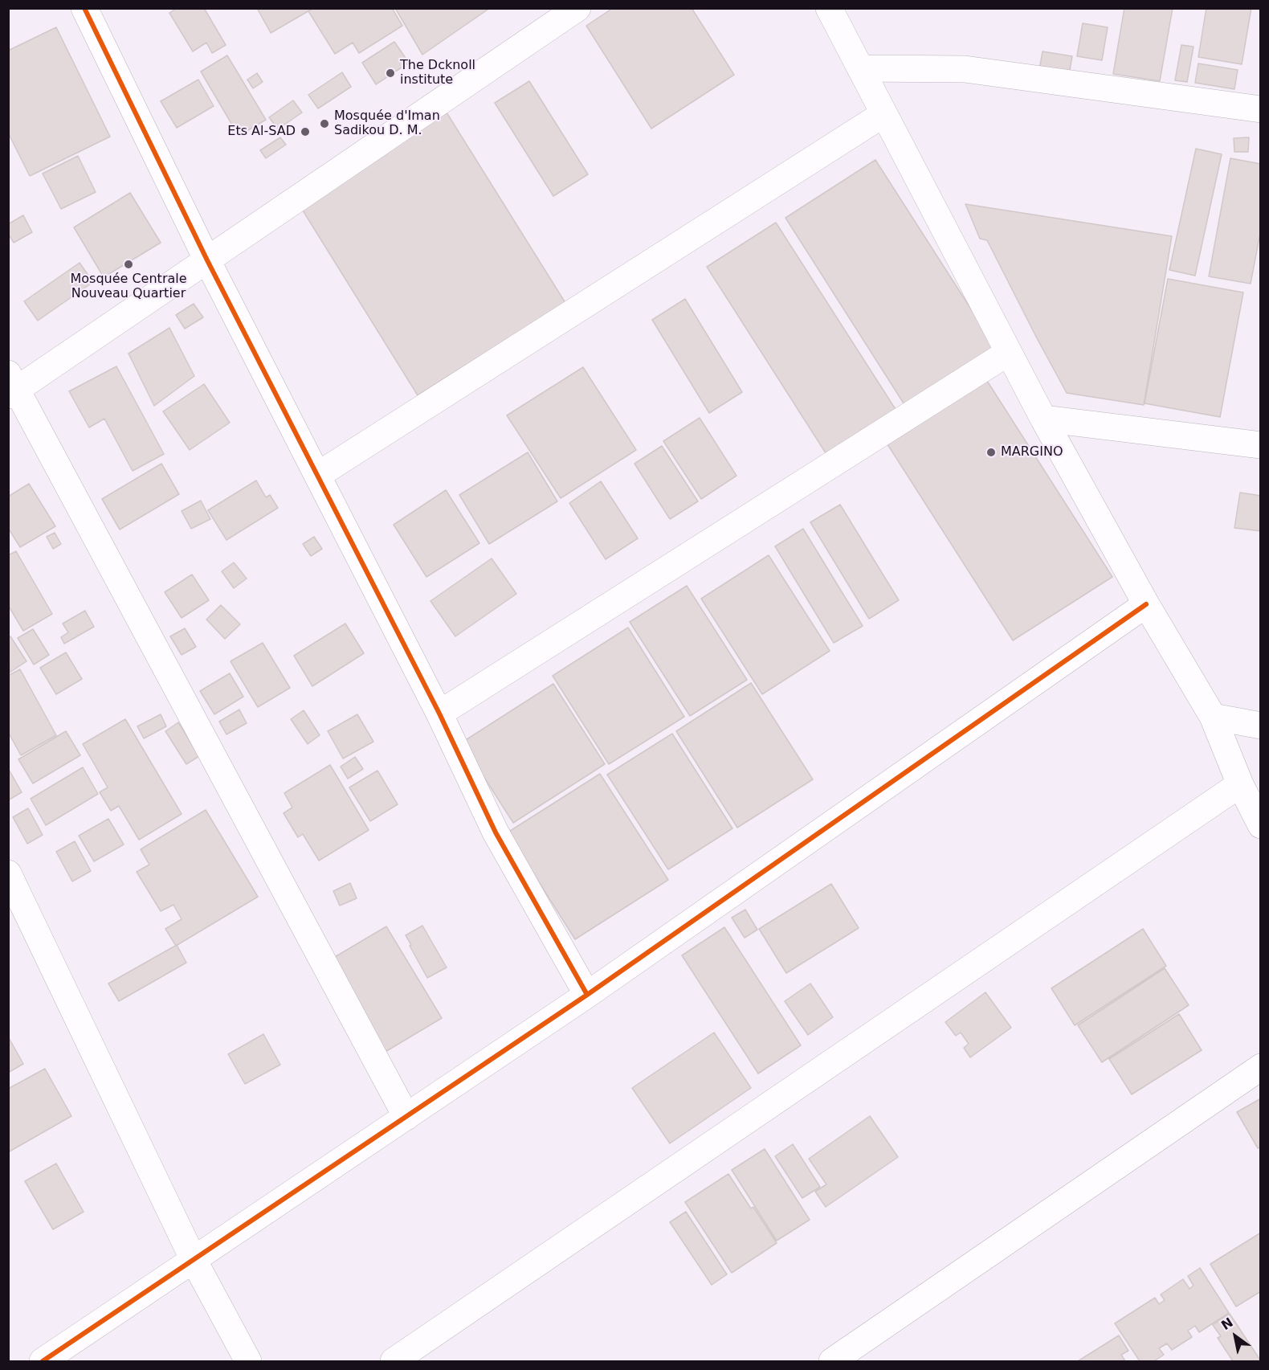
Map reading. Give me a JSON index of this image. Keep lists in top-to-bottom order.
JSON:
{
  "places": [
    "The Dcknoll institute",
    "Mosquée d'Iman Sadikou D. M.",
    "Ets Al-SAD",
    "Mosquée Centrale Nouveau Quartier",
    "MARGINO"
  ],
  "north": "top left"
}
